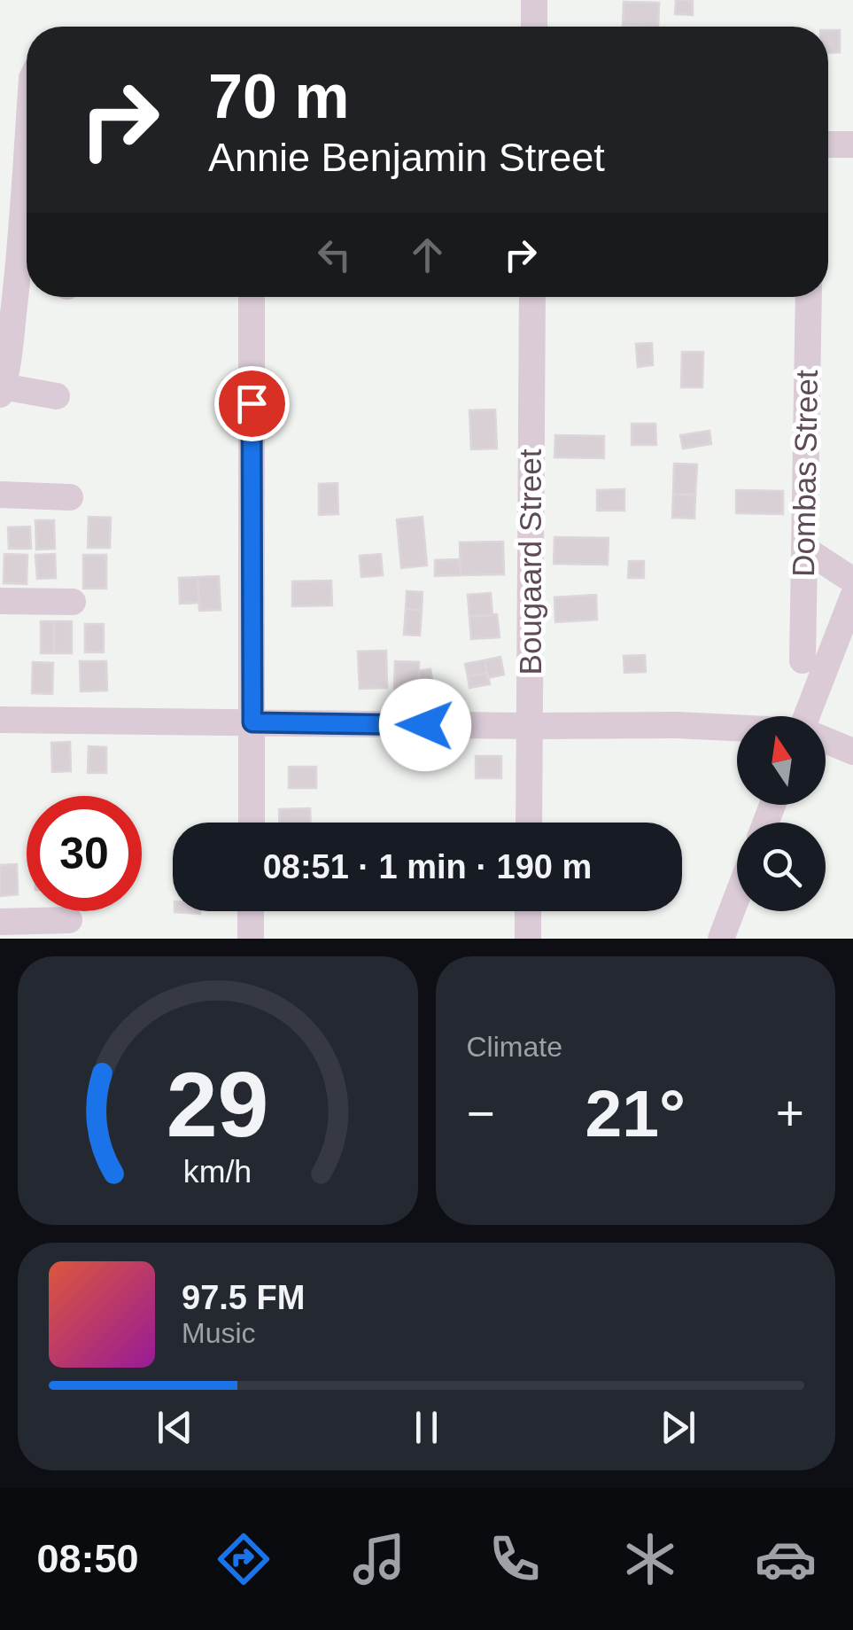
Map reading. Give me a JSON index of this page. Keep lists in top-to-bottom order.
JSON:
{
  "streets": {
    "street": ["Dombas Street", "Bougaard Street"]
  },
  "north": "top",
  "page": {
    "turn": ["70 m", "Annie Benjamin Street"],
    "limit": "30",
    "trip": "08:51 · 1 min · 190 m",
    "tile": "Climate",
    "heat": ["−", "21°", "+"],
    "song": ["97.5 FM", "Music"],
    "tabs": "08:50",
    "gauge": ["29", "km/h"]
  }
}
